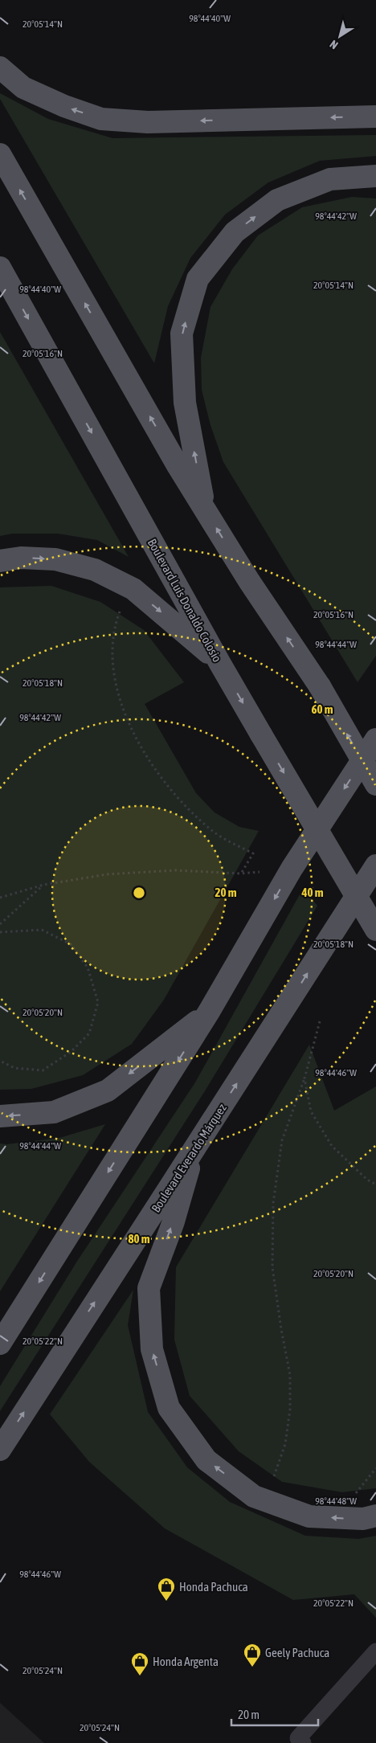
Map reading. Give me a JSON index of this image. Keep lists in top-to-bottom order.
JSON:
{
  "streets": {
    "main road": ["Boulevard Luis Donaldo Colosio", "Boulevard Everardo Márquez"]
  },
  "places": {
    "shop": ["Honda Pachuca", "Geely Pachuca", "Honda Argenta"]
  },
  "scale_bar": "20 m",
  "north": "bottom left",
  "coordinates": [
    "98°44'40\"W",
    "20°05'14\"N",
    "98°44'42\"W",
    "20°05'16\"N",
    "98°44'44\"W",
    "20°05'18\"N",
    "20°05'20\"N",
    "98°44'46\"W",
    "20°05'22\"N",
    "98°44'48\"W",
    "20°05'24\"N"
  ],
  "rings": [
    "60 m",
    "20 m",
    "40 m",
    "80 m"
  ]
}
